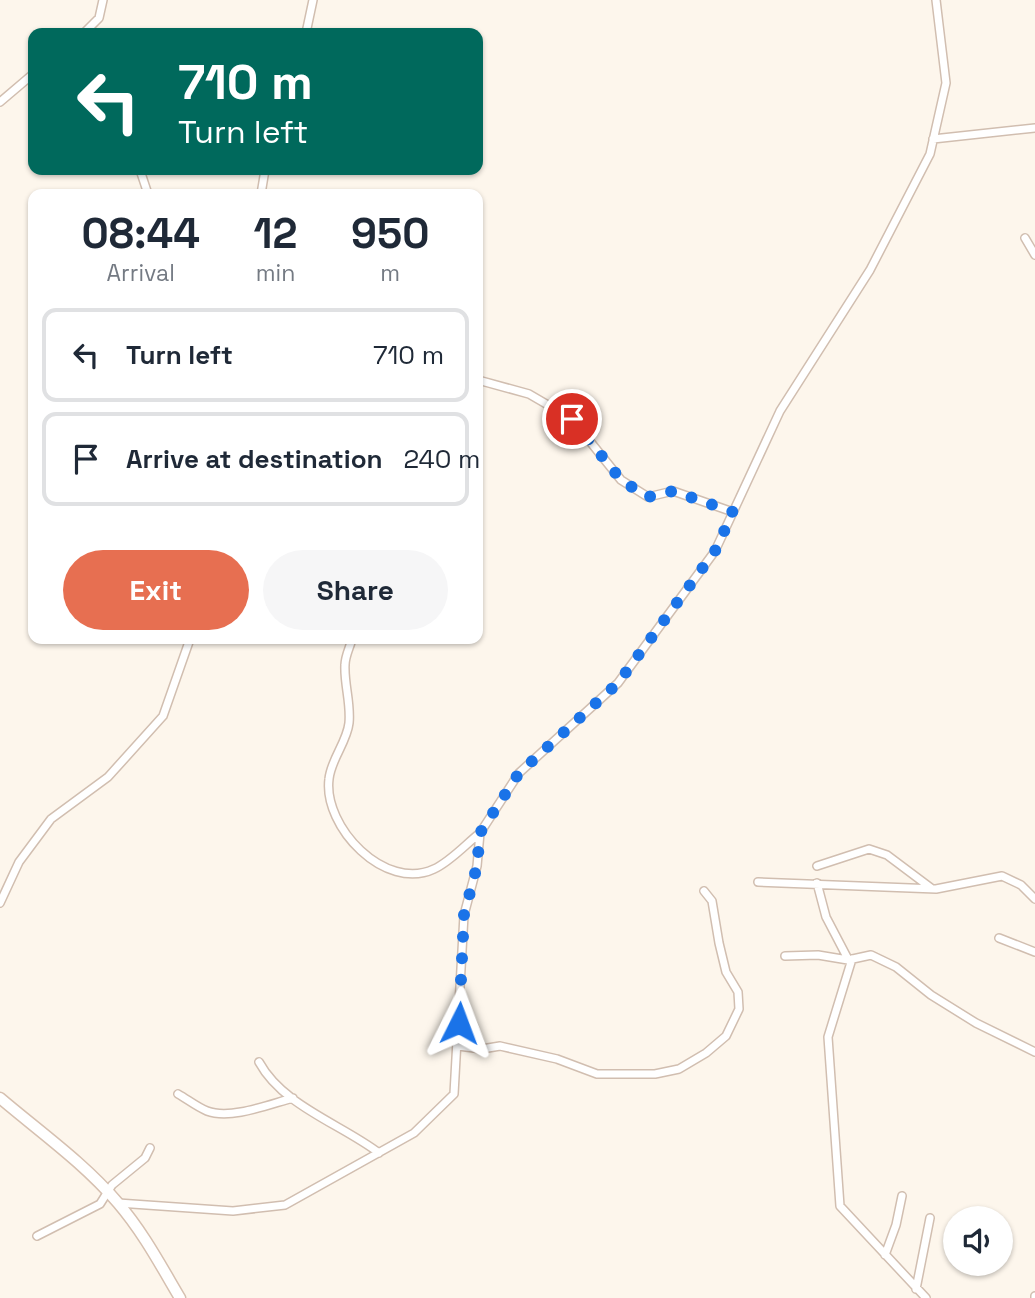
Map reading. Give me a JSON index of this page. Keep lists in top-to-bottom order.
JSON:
{
  "page": {
    "turn": ["710 m", "Turn left"],
    "eta": [
      "08:44",
      "Arrival",
      "12",
      "min",
      "950",
      "m"
    ],
    "list": [
      {
        "name": "Turn left",
        "value": "710 m"
      },
      {
        "name": "Arrive at destination",
        "value": "240 m"
      }
    ],
    "buttons": ["Exit", "Share"]
  }
}
